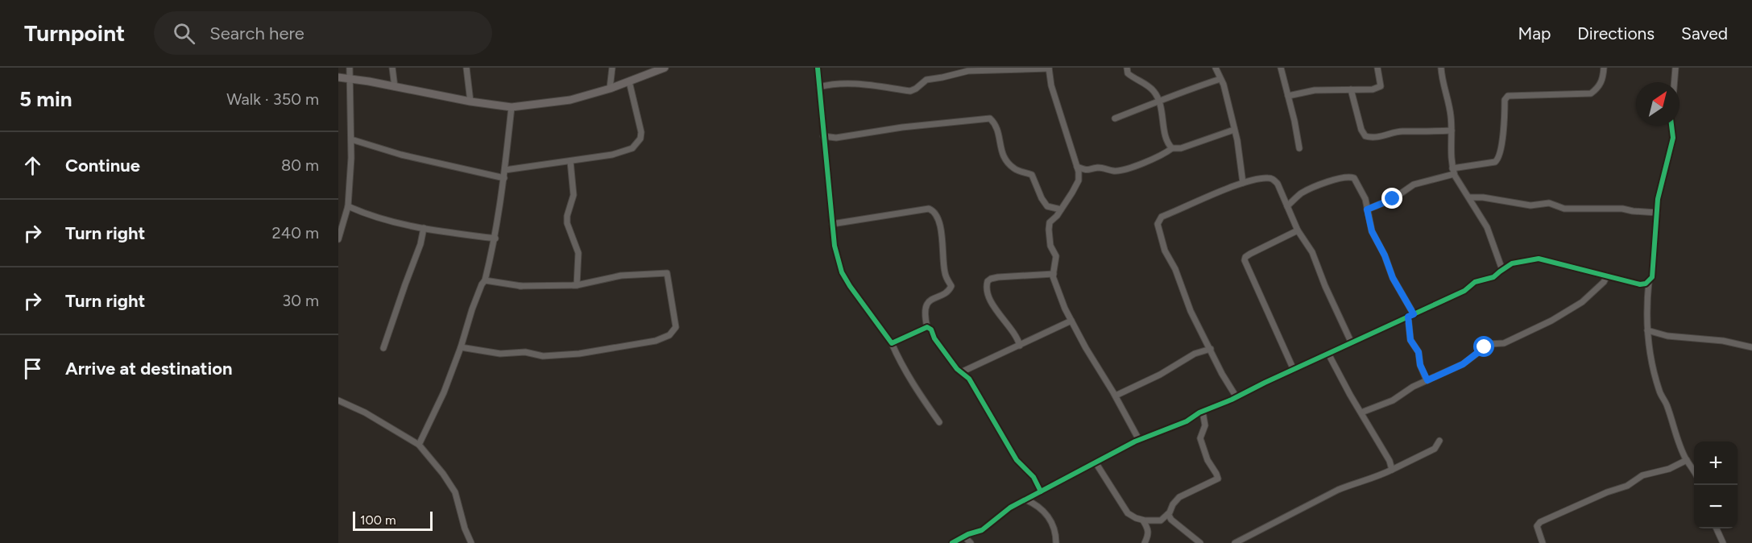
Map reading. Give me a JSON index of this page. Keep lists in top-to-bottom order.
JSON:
{
  "scale_bar": "100 m",
  "north": "top right",
  "page": {
    "header": "Turnpoint",
    "search": "Search here",
    "nav": ["Map", "Directions", "Saved"],
    "heading": ["5 min", "Walk · 350 m"],
    "list": [
      ["Continue", "80 m"],
      ["Turn right", "240 m"],
      ["Turn right", "30 m"],
      "Arrive at destination"
    ],
    "map_buttons": ["+", "−"],
    "scale": "100 m"
  }
}
